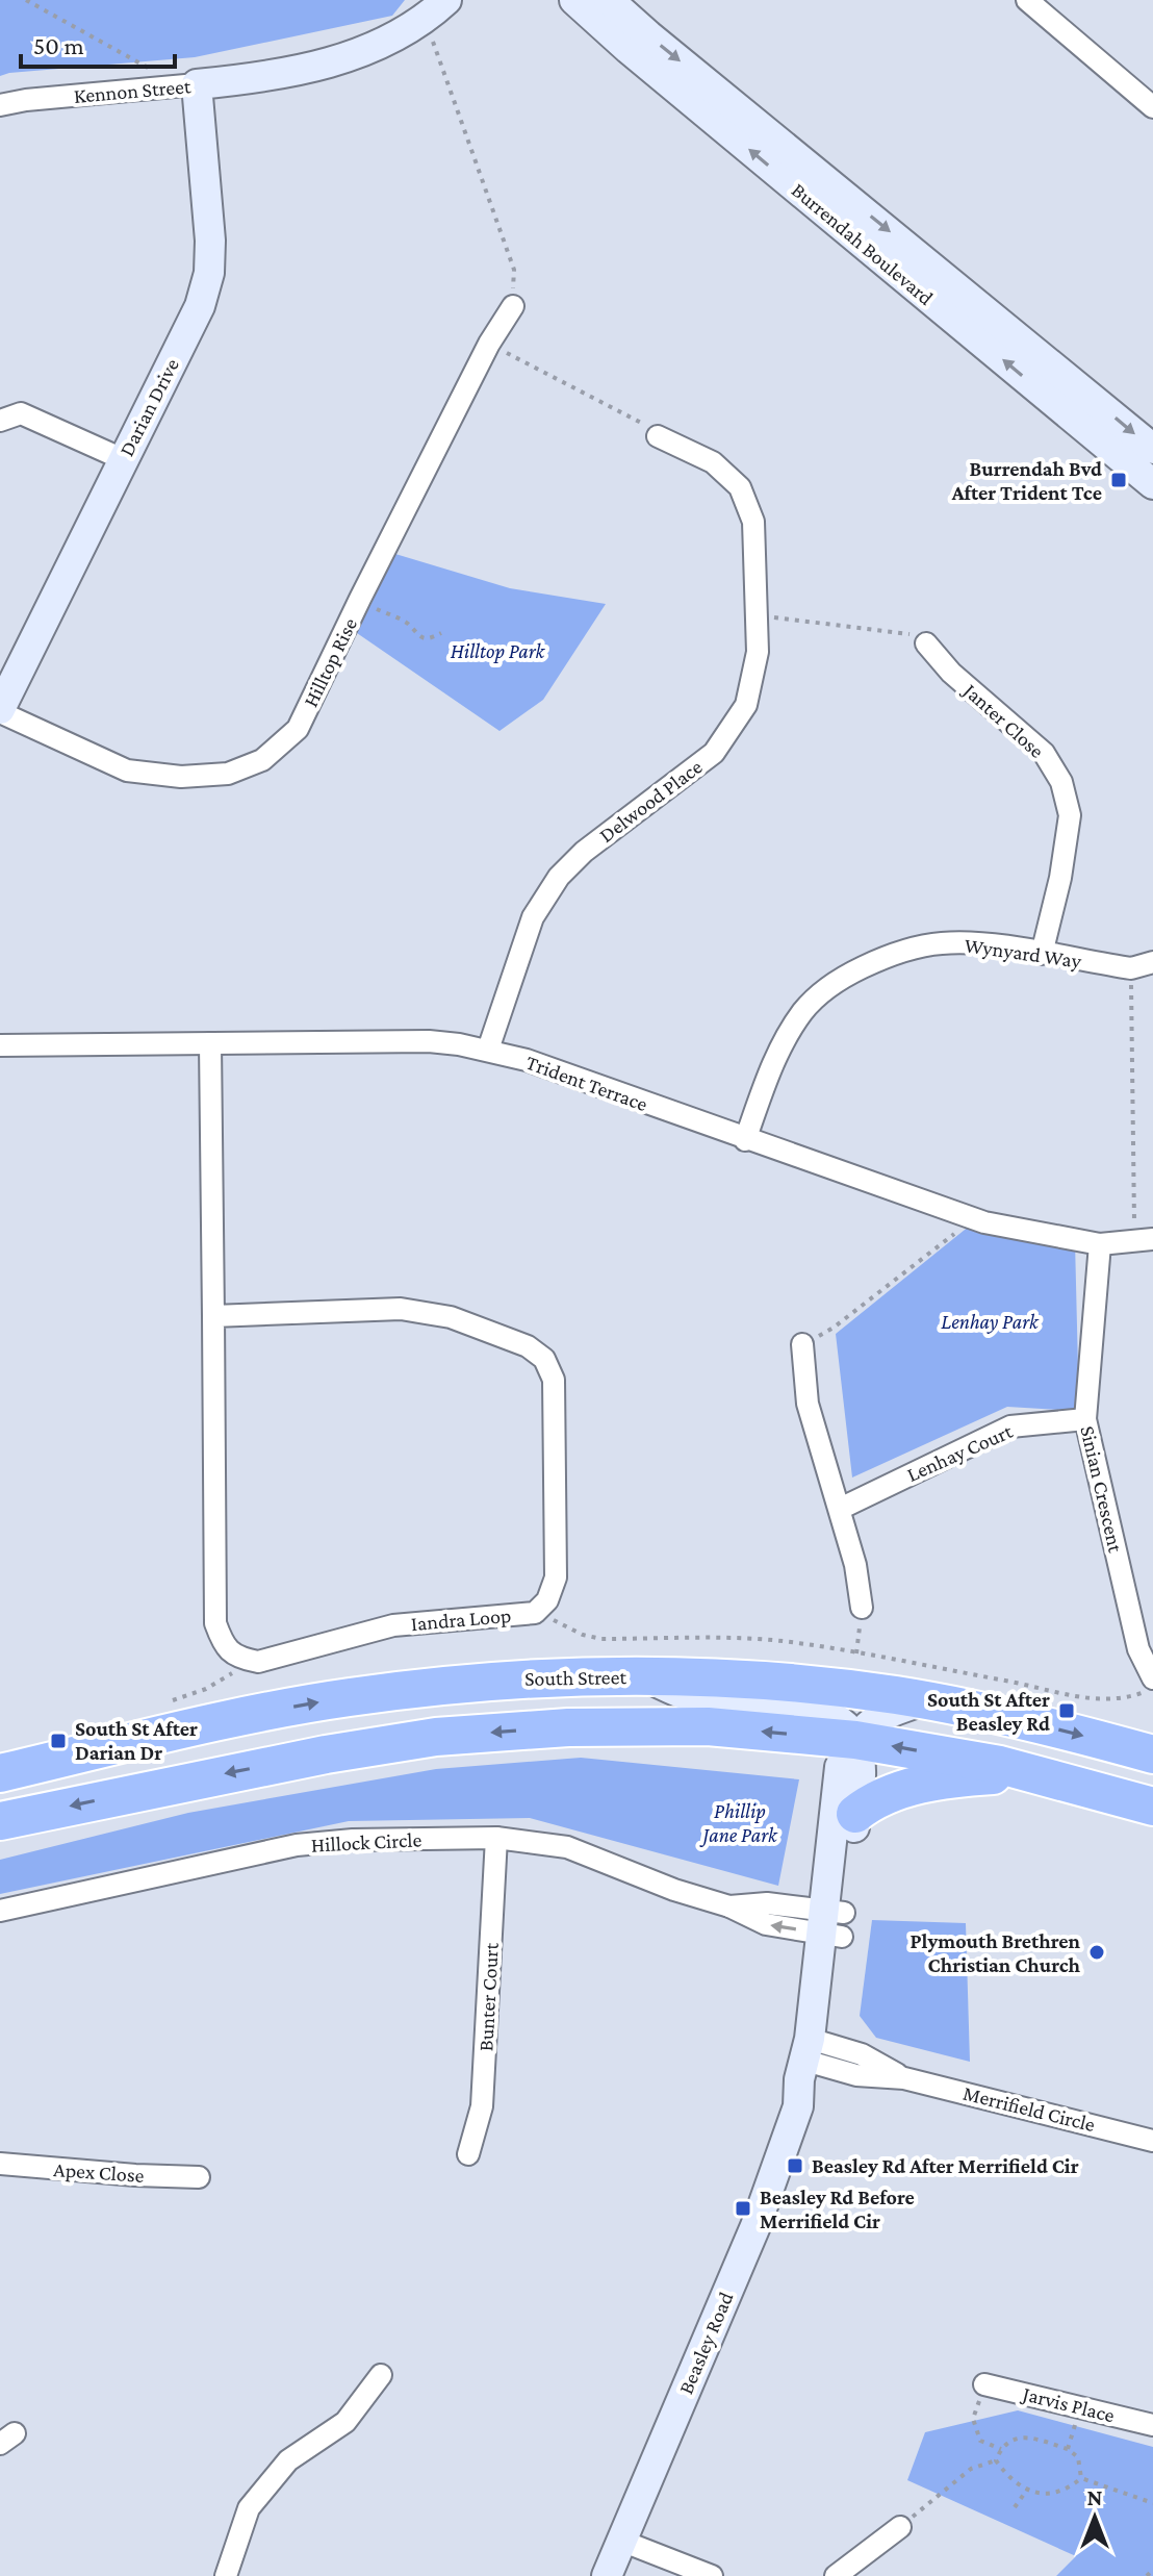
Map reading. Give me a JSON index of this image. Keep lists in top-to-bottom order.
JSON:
{
  "streets": {
    "highway": ["South Street"],
    "main road": [
      "Kennon Street",
      "Burrendah Boulevard",
      "Darian Drive",
      "Beasley Road"
    ],
    "street": [
      "Hilltop Rise",
      "Janter Close",
      "Delwood Place",
      "Wynyard Way",
      "Trident Terrace",
      "Lenhay Court",
      "Sinian Crescent",
      "Iandra Loop",
      "Hillock Circle",
      "Bunter Court",
      "Merrifield Circle",
      "Apex Close",
      "Jarvis Place"
    ]
  },
  "crossings": [
    ["Kennon Street", "Darian Drive"],
    ["Darian Drive", "Hilltop Rise"],
    ["Janter Close", "Wynyard Way"],
    ["Delwood Place", "Trident Terrace"],
    ["Wynyard Way", "Trident Terrace"],
    ["Trident Terrace", "Sinian Crescent"],
    ["Trident Terrace", "Iandra Loop"],
    ["Lenhay Court", "Sinian Crescent"],
    ["South Street", "Beasley Road"],
    ["Hillock Circle", "Bunter Court"],
    ["Hillock Circle", "Beasley Road"],
    ["Merrifield Circle", "Beasley Road"]
  ],
  "parks": ["Hilltop Park", "Lenhay Park", "Phillip Jane Park"],
  "places": {
    "transit": [
      "Burrendah Bvd After Trident Tce",
      "South St After Beasley Rd",
      "South St After Darian Dr",
      "Beasley Rd After Merrifield Cir",
      "Beasley Rd Before Merrifield Cir"
    ],
    "other": ["Plymouth Brethren Christian Church"]
  },
  "scale_bar": "50 m",
  "north": "top"
}
